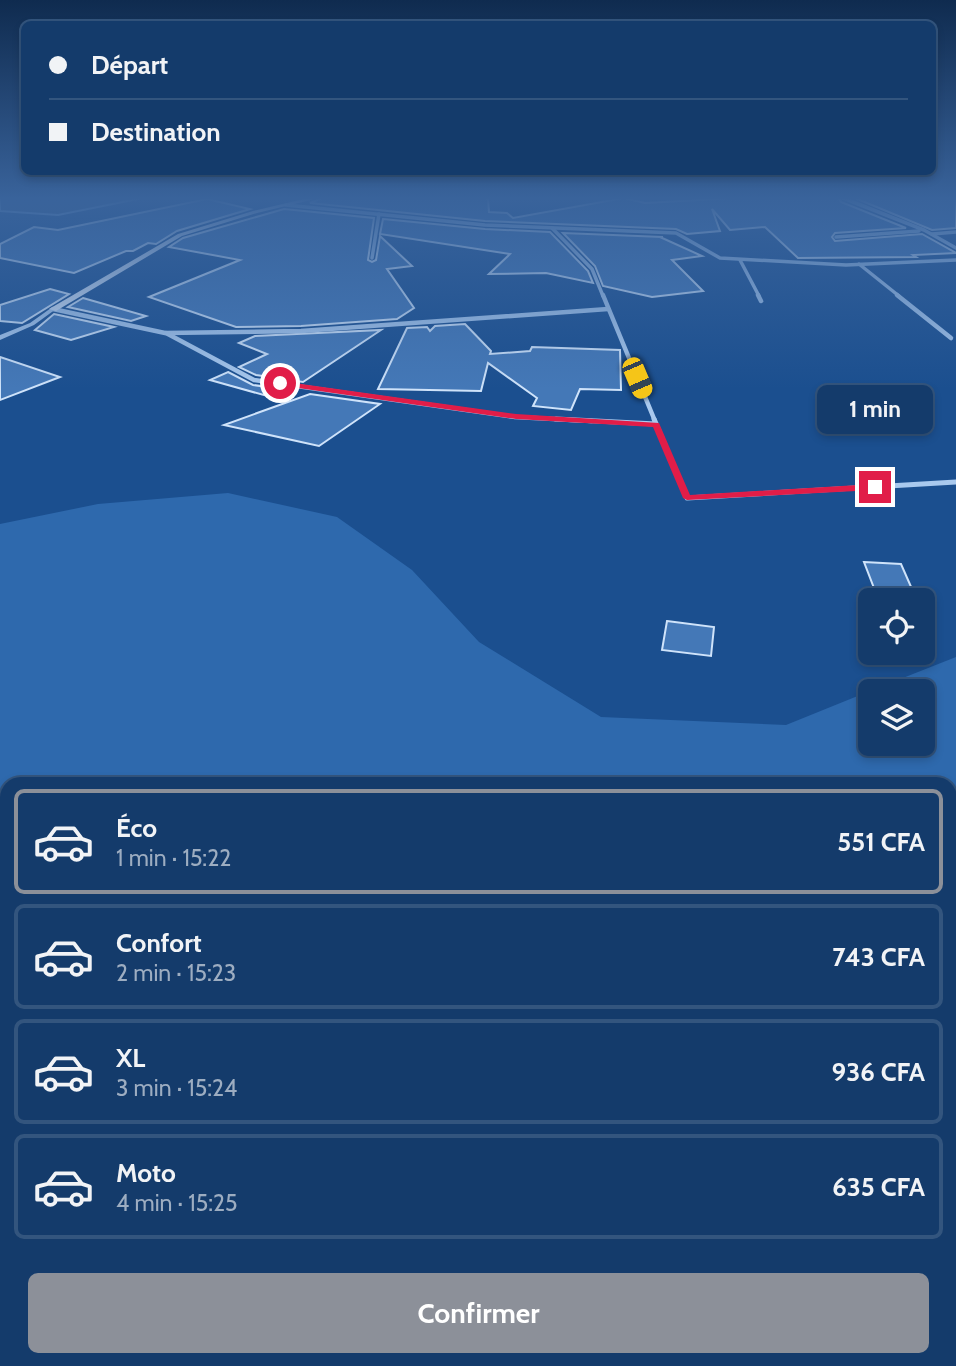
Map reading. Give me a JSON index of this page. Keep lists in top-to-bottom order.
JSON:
{
  "page": {
    "banner": ["Départ", "Destination"],
    "bubble": "1 min",
    "list": [
      {
        "name": "Éco",
        "note": "1 min · 15:22",
        "value": "551 CFA"
      },
      {
        "name": "Confort",
        "note": "2 min · 15:23",
        "value": "743 CFA"
      },
      {
        "name": "XL",
        "note": "3 min · 15:24",
        "value": "936 CFA"
      },
      {
        "name": "Moto",
        "note": "4 min · 15:25",
        "value": "635 CFA"
      }
    ],
    "buttons": "Confirmer"
  }
}
